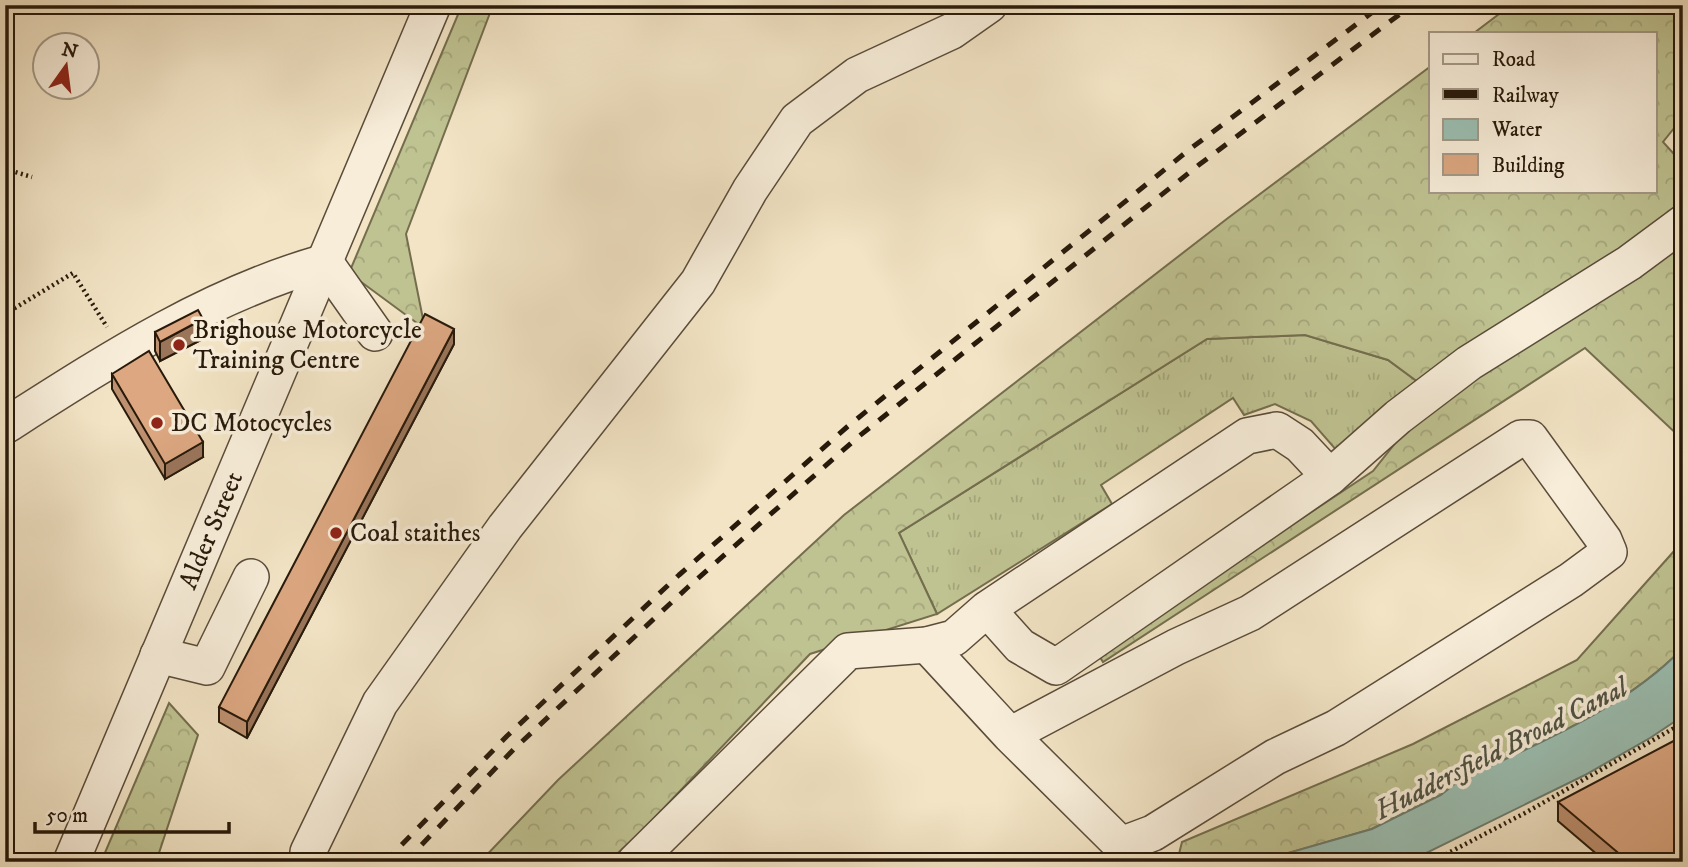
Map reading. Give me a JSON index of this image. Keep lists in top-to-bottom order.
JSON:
{
  "streets": {
    "street": ["Alder Street"]
  },
  "water": ["Huddersfield Broad Canal"],
  "places": ["Brighouse Motorcycle Training Centre", "DC Motocycles", "Coal staithes"],
  "legend": [
    "Road",
    "Railway",
    "Water",
    "Building"
  ],
  "scale_bar": "50 m",
  "north": "top"
}
